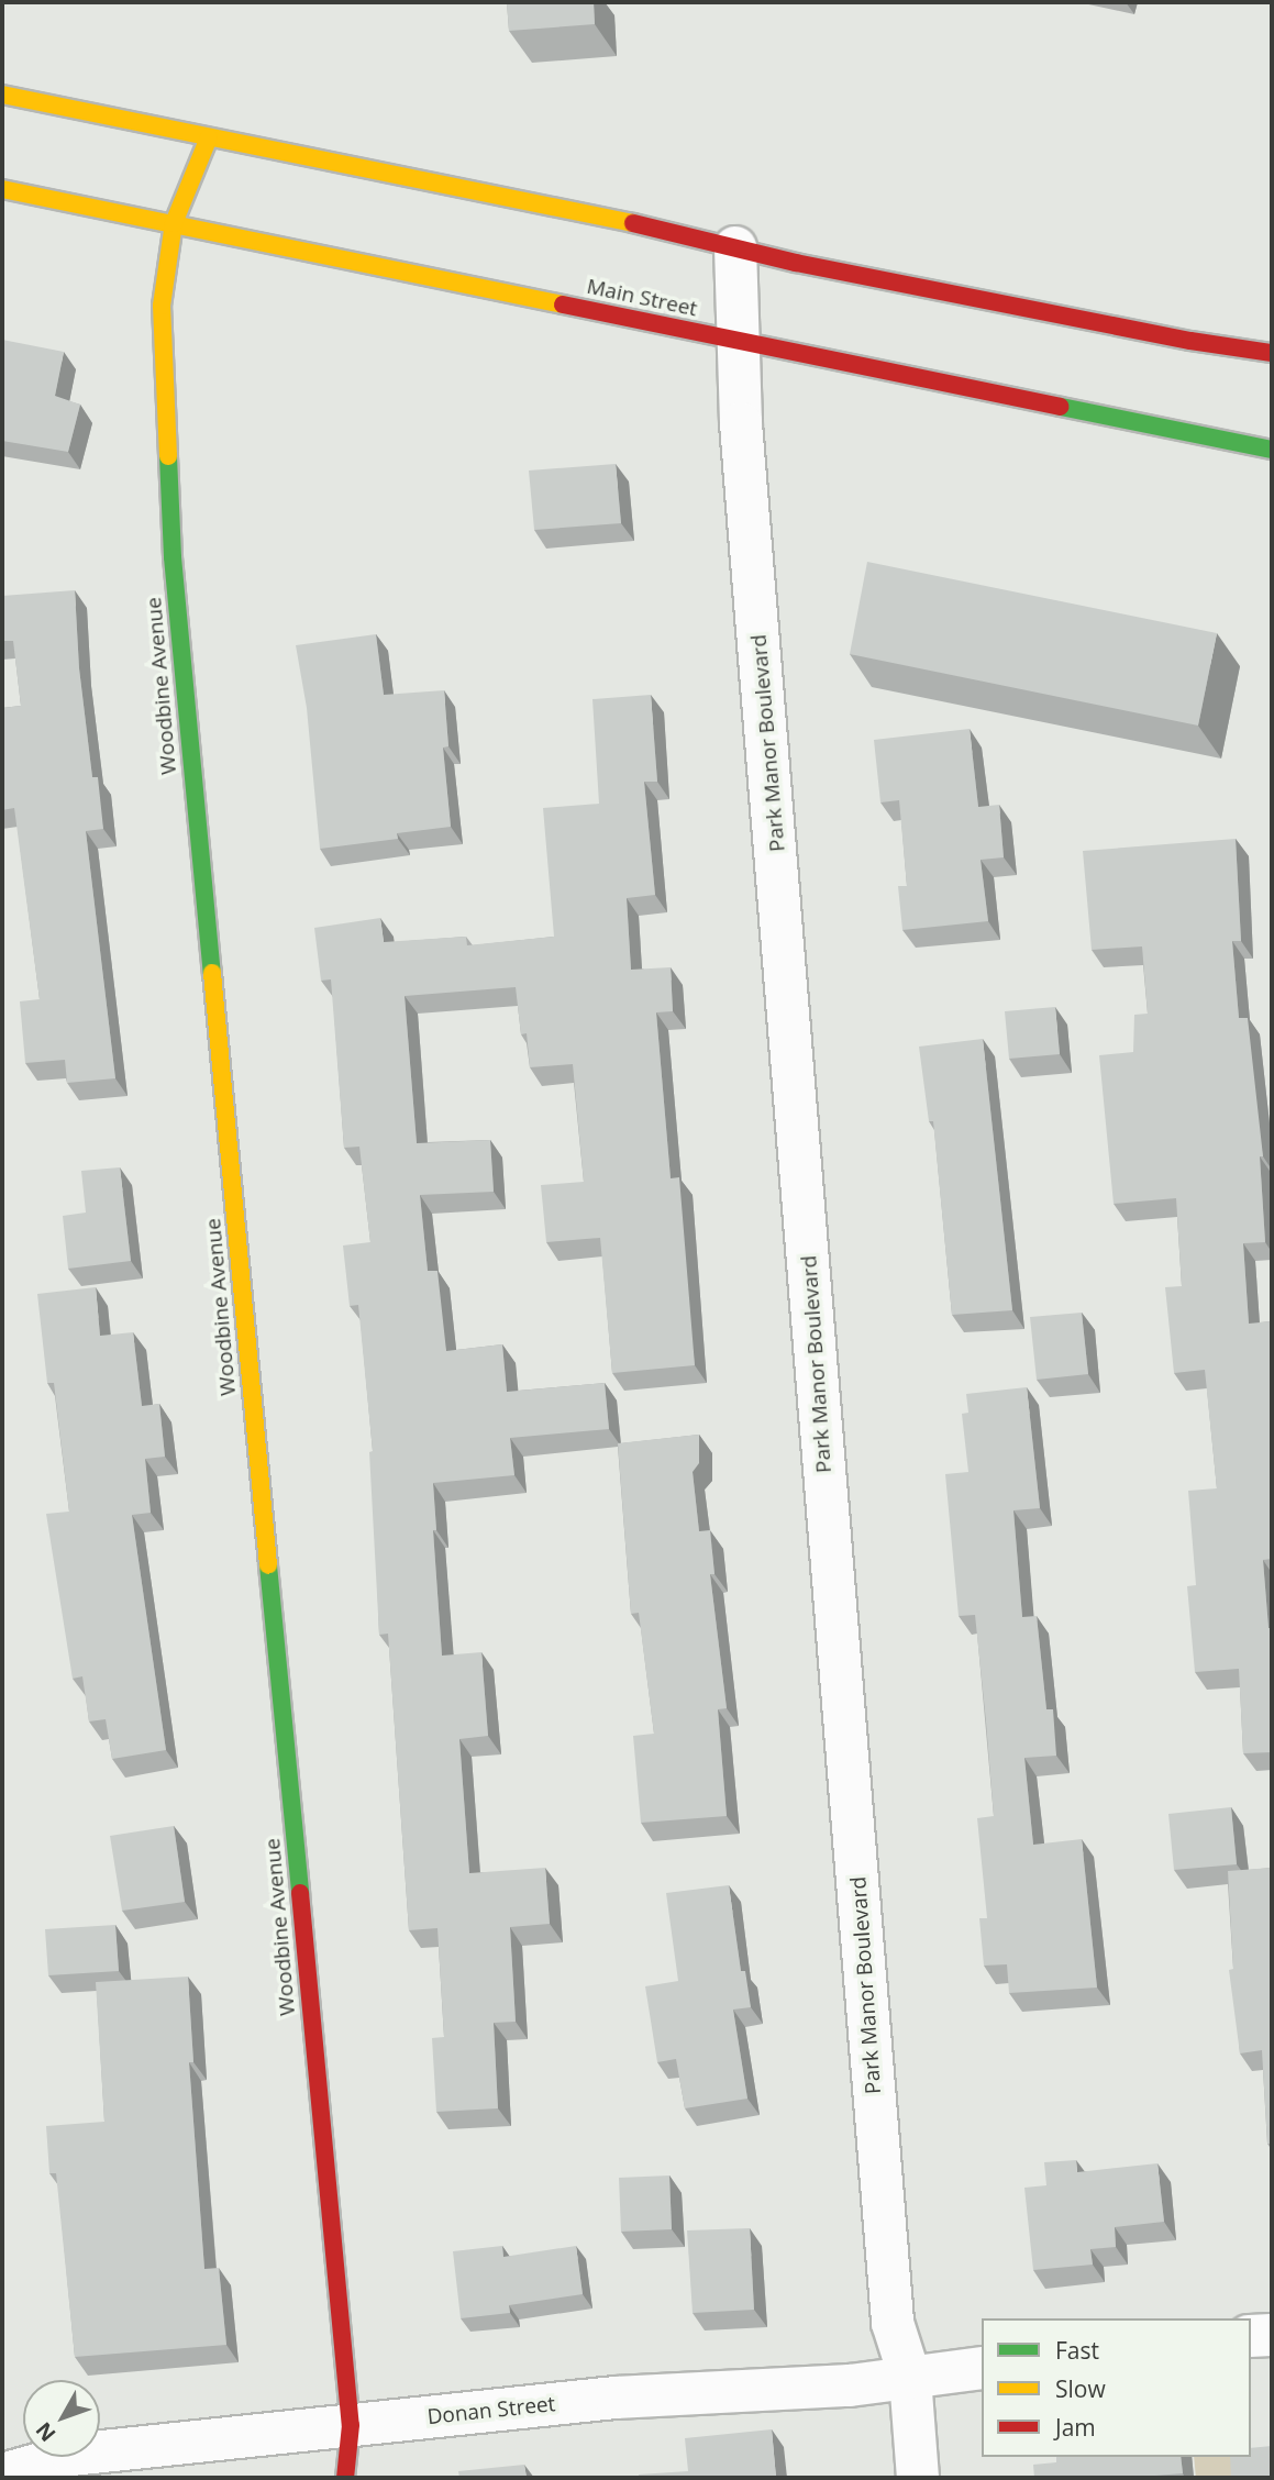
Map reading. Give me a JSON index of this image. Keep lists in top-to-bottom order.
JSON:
{
  "streets": {
    "main road": ["Main Street", "Woodbine Avenue"],
    "street": ["Park Manor Boulevard", "Donan Street"]
  },
  "crossings": [
    ["Main Street", "Woodbine Avenue"],
    ["Main Street", "Park Manor Boulevard"],
    ["Woodbine Avenue", "Donan Street"],
    ["Park Manor Boulevard", "Donan Street"]
  ],
  "legend": ["Fast", "Slow", "Jam"],
  "north": "bottom left"
}
